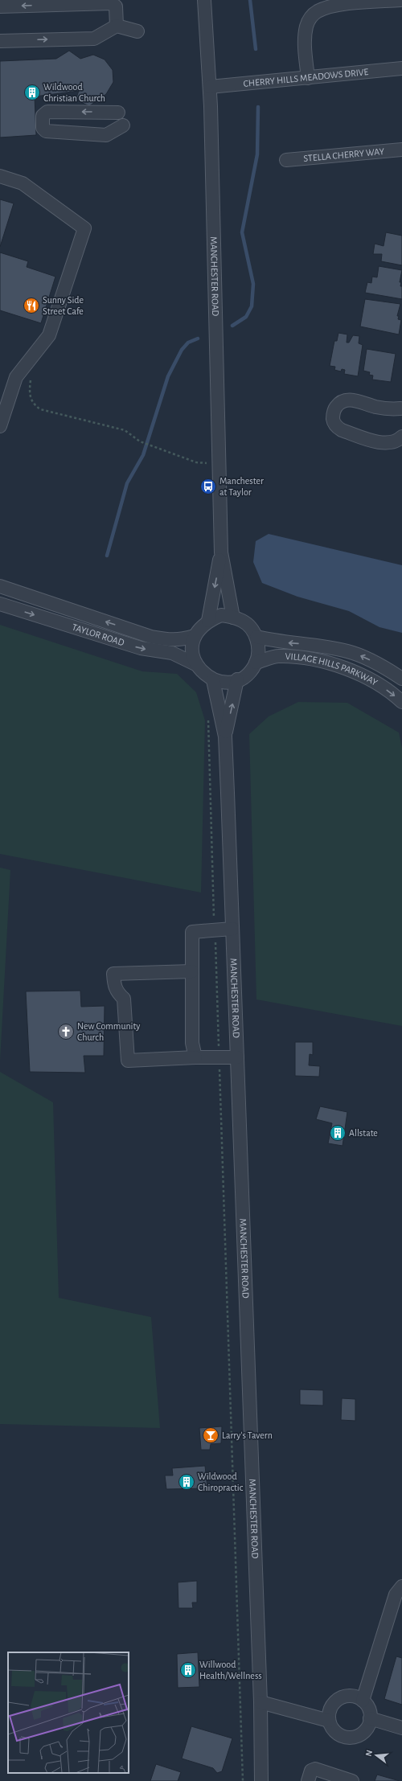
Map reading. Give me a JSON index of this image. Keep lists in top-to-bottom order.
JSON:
{
  "streets": {
    "street": [
      "CHERRY HILLS MEADOWS DRIVE",
      "STELLA CHERRY WAY",
      "MANCHESTER ROAD",
      "TAYLOR ROAD",
      "VILLAGE HILLS PARKWAY"
    ]
  },
  "crossings": [
    ["CHERRY HILLS MEADOWS DRIVE", "MANCHESTER ROAD"],
    ["MANCHESTER ROAD", "TAYLOR ROAD"],
    ["MANCHESTER ROAD", "VILLAGE HILLS PARKWAY"],
    ["TAYLOR ROAD", "VILLAGE HILLS PARKWAY"]
  ],
  "places": {
    "building": [
      "Wildwood Christian Church",
      "Allstate",
      "Wildwood Chiropractic",
      "Willwood Health/Wellness"
    ],
    "restaurant": ["Sunny Side Street Cafe"],
    "bus stop": ["Manchester at Taylor"],
    "church": ["New Community Church"],
    "bar": ["Larry's Tavern"]
  },
  "north": "left"
}
